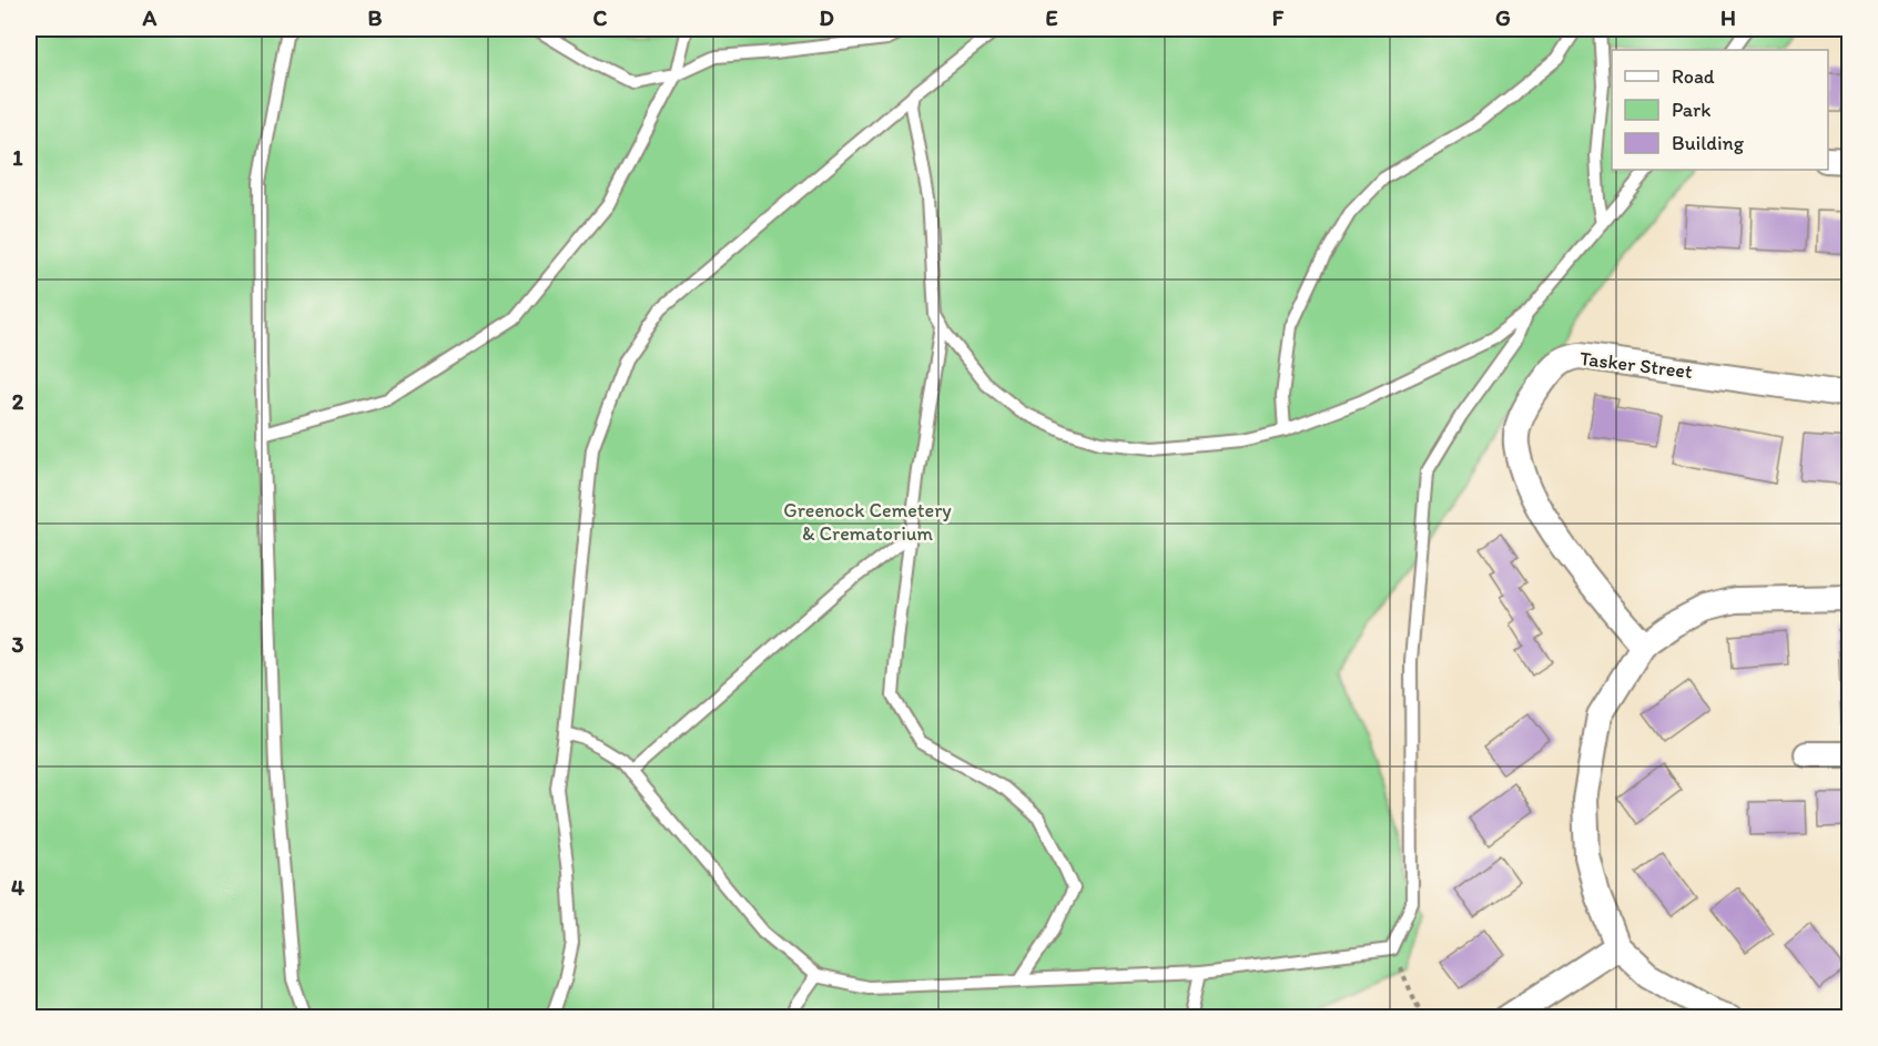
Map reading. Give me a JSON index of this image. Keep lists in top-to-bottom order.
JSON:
{
  "streets": {
    "street": ["Tasker Street"]
  },
  "parks": ["Greenock Cemetery & Crematorium"],
  "legend": ["Road", "Park", "Building"],
  "grid": {
    "columns": [
      "A",
      "B",
      "C",
      "D",
      "E",
      "F",
      "G",
      "H"
    ],
    "rows": [
      "1",
      "2",
      "3",
      "4"
    ]
  }
}
